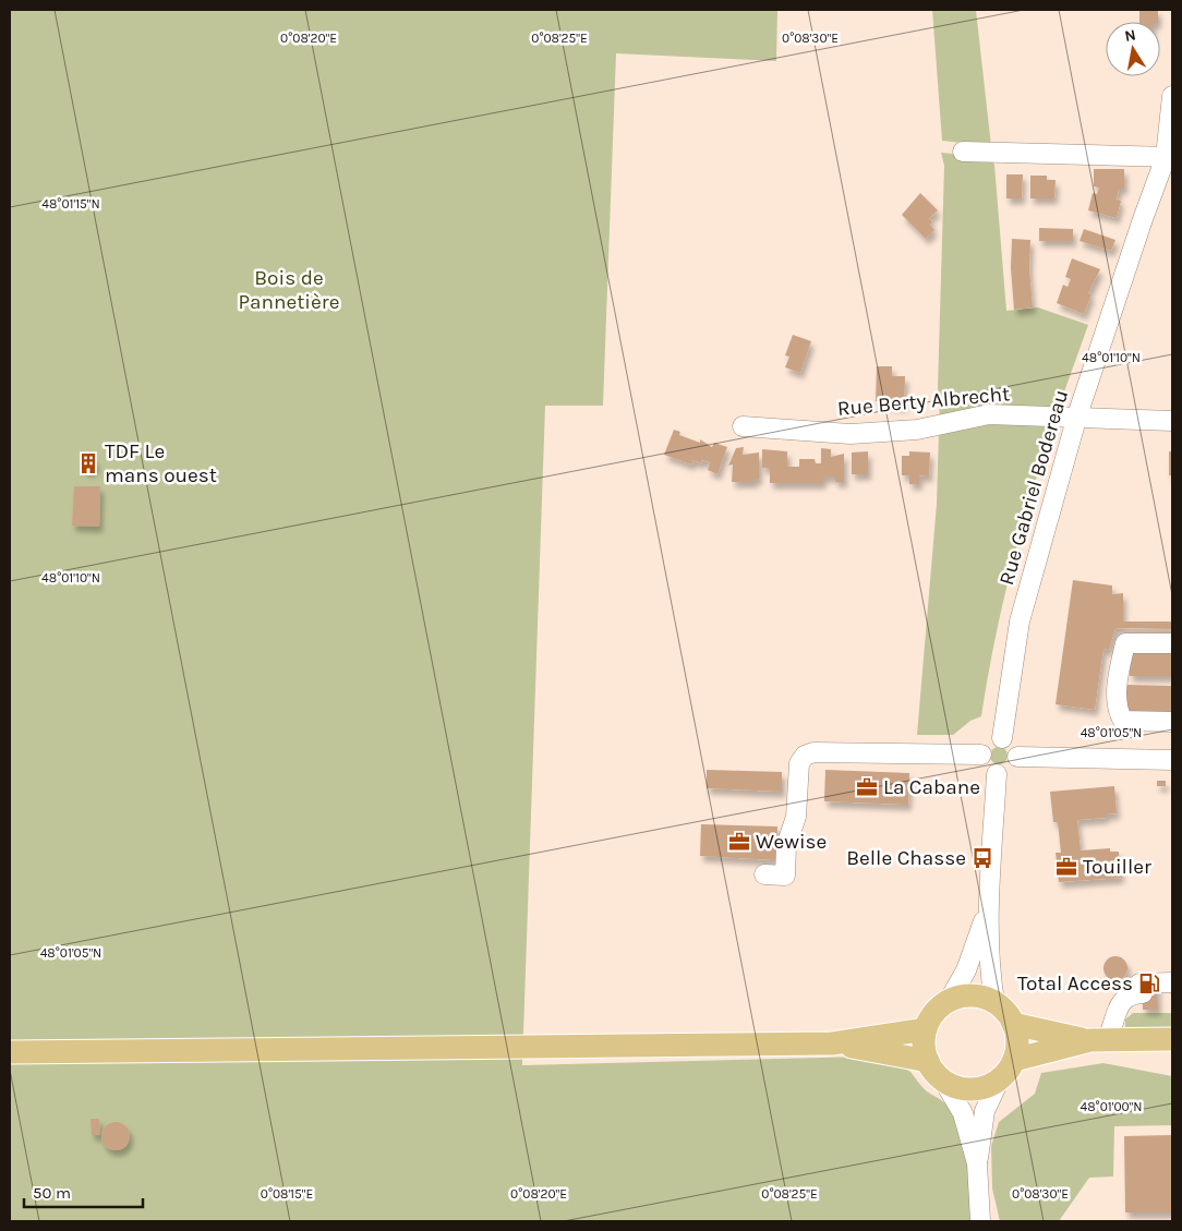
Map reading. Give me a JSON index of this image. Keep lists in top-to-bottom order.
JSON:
{
  "streets": {
    "street": ["Rue Berty Albrecht", "Rue Gabriel Bodereau"]
  },
  "crossings": [
    ["Rue Berty Albrecht", "Rue Gabriel Bodereau"]
  ],
  "parks": ["Bois de Pannetière"],
  "places": {
    "building": ["TDF Le mans ouest"],
    "office": ["La Cabane", "Wewise", "Touiller"],
    "bus stop": ["Belle Chasse"],
    "fuel station": ["Total Access"]
  },
  "scale_bar": "50 m",
  "north": "top",
  "coordinates": [
    "0°08'20\"E",
    "0°08'25\"E",
    "0°08'30\"E",
    "48°01'15\"N",
    "48°01'10\"N",
    "48°01'05\"N",
    "48°01'00\"N",
    "0°08'15\"E"
  ]
}
